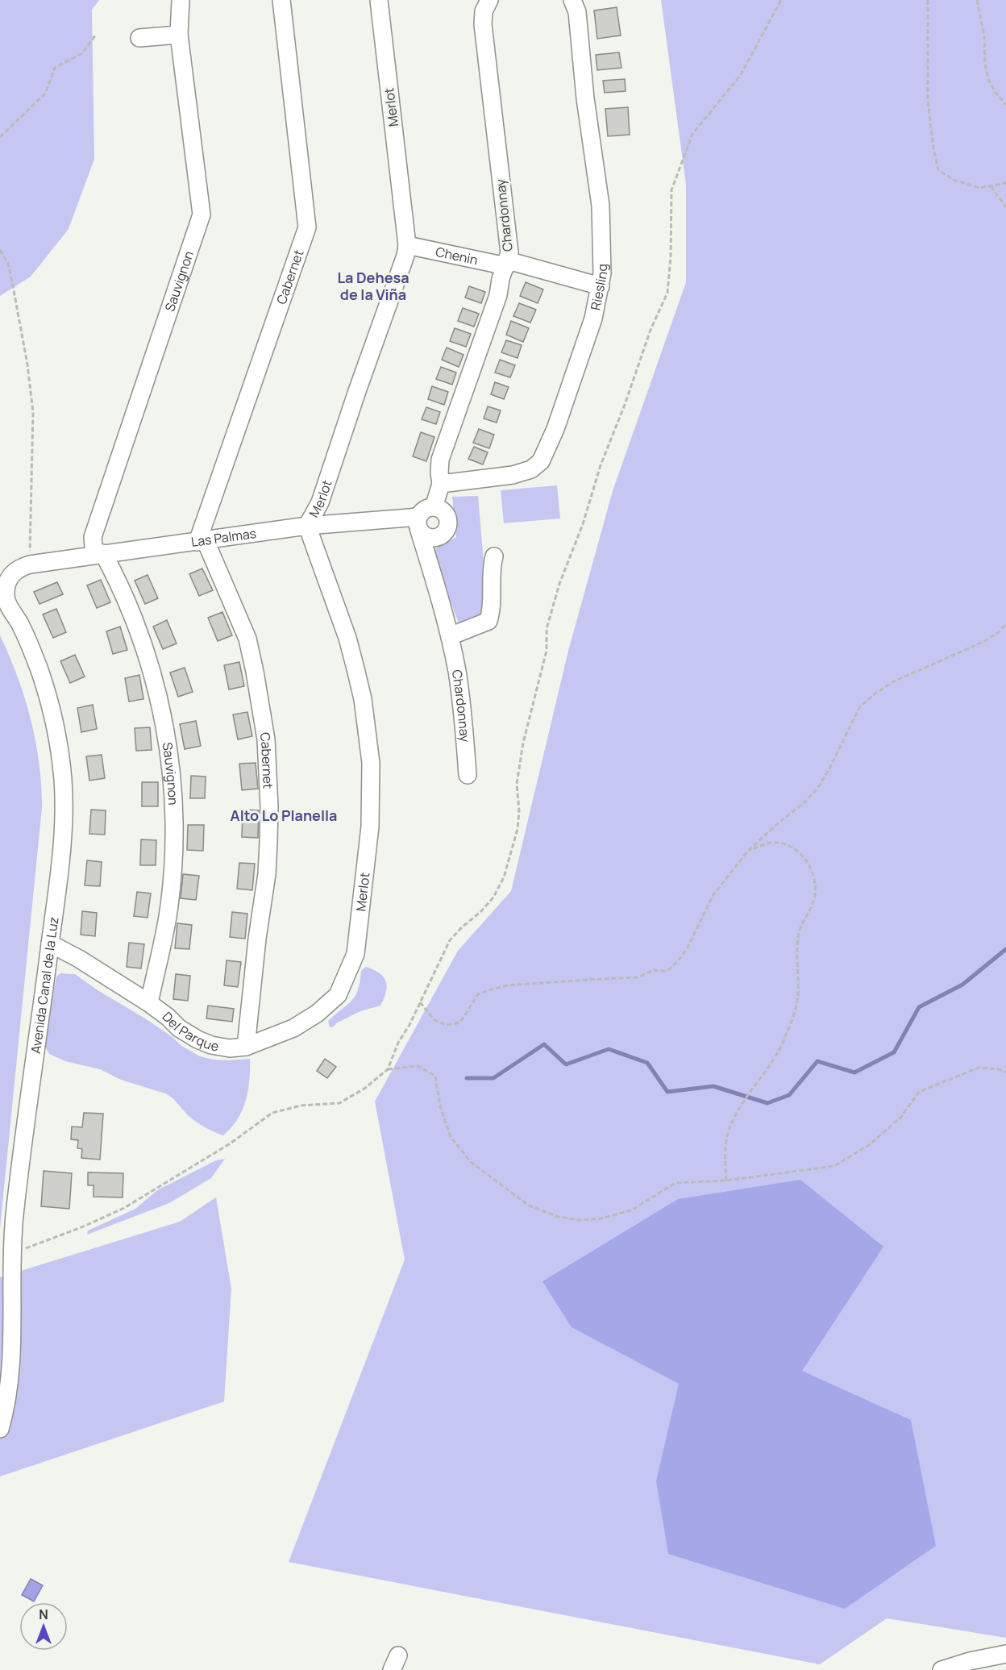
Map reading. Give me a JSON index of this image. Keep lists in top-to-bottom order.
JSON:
{
  "streets": {
    "street": [
      "Merlot",
      "Chardonnay",
      "Chenin",
      "Cabernet",
      "Sauvignon",
      "Riesling",
      "Las Palmas",
      "Avenida Canal de la Luz",
      "Del Parque"
    ]
  },
  "crossings": [
    ["Merlot", "Chenin"],
    ["Merlot", "Las Palmas"],
    ["Merlot", "Del Parque"],
    ["Chardonnay", "Chenin"],
    ["Chardonnay", "Riesling"],
    ["Chardonnay", "Las Palmas"],
    ["Chenin", "Riesling"],
    ["Cabernet", "Las Palmas"],
    ["Cabernet", "Del Parque"],
    ["Sauvignon", "Las Palmas"],
    ["Sauvignon", "Del Parque"],
    ["Las Palmas", "Avenida Canal de la Luz"],
    ["Avenida Canal de la Luz", "Del Parque"]
  ],
  "districts": ["La Dehesa de la Viña", "Alto Lo Planella"],
  "north": "top"
}
